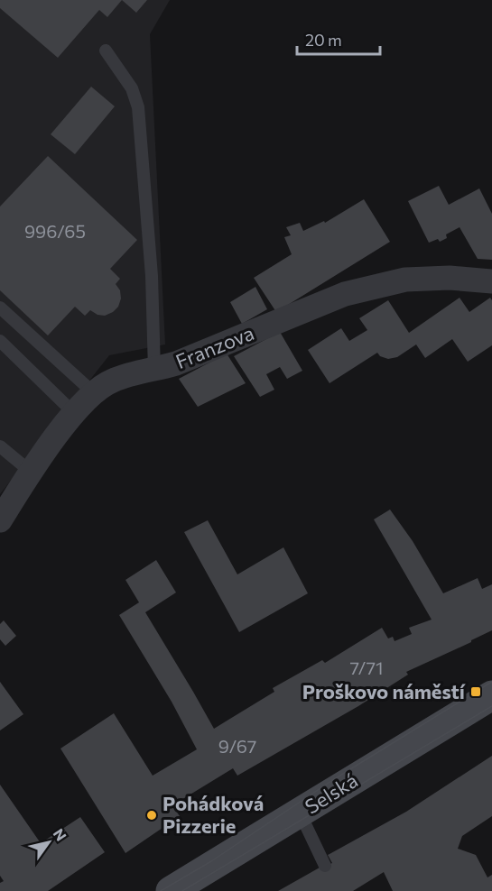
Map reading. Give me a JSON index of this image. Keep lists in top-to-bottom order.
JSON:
{
  "streets": {
    "main road": ["Selská"],
    "street": ["Franzova"]
  },
  "places": {
    "transit": ["Proškovo náměstí"],
    "other": ["Pohádková Pizzerie"]
  },
  "house_numbers": ["996/65", "7/71", "9/67"],
  "scale_bar": "20 m",
  "north": "top right"
}
